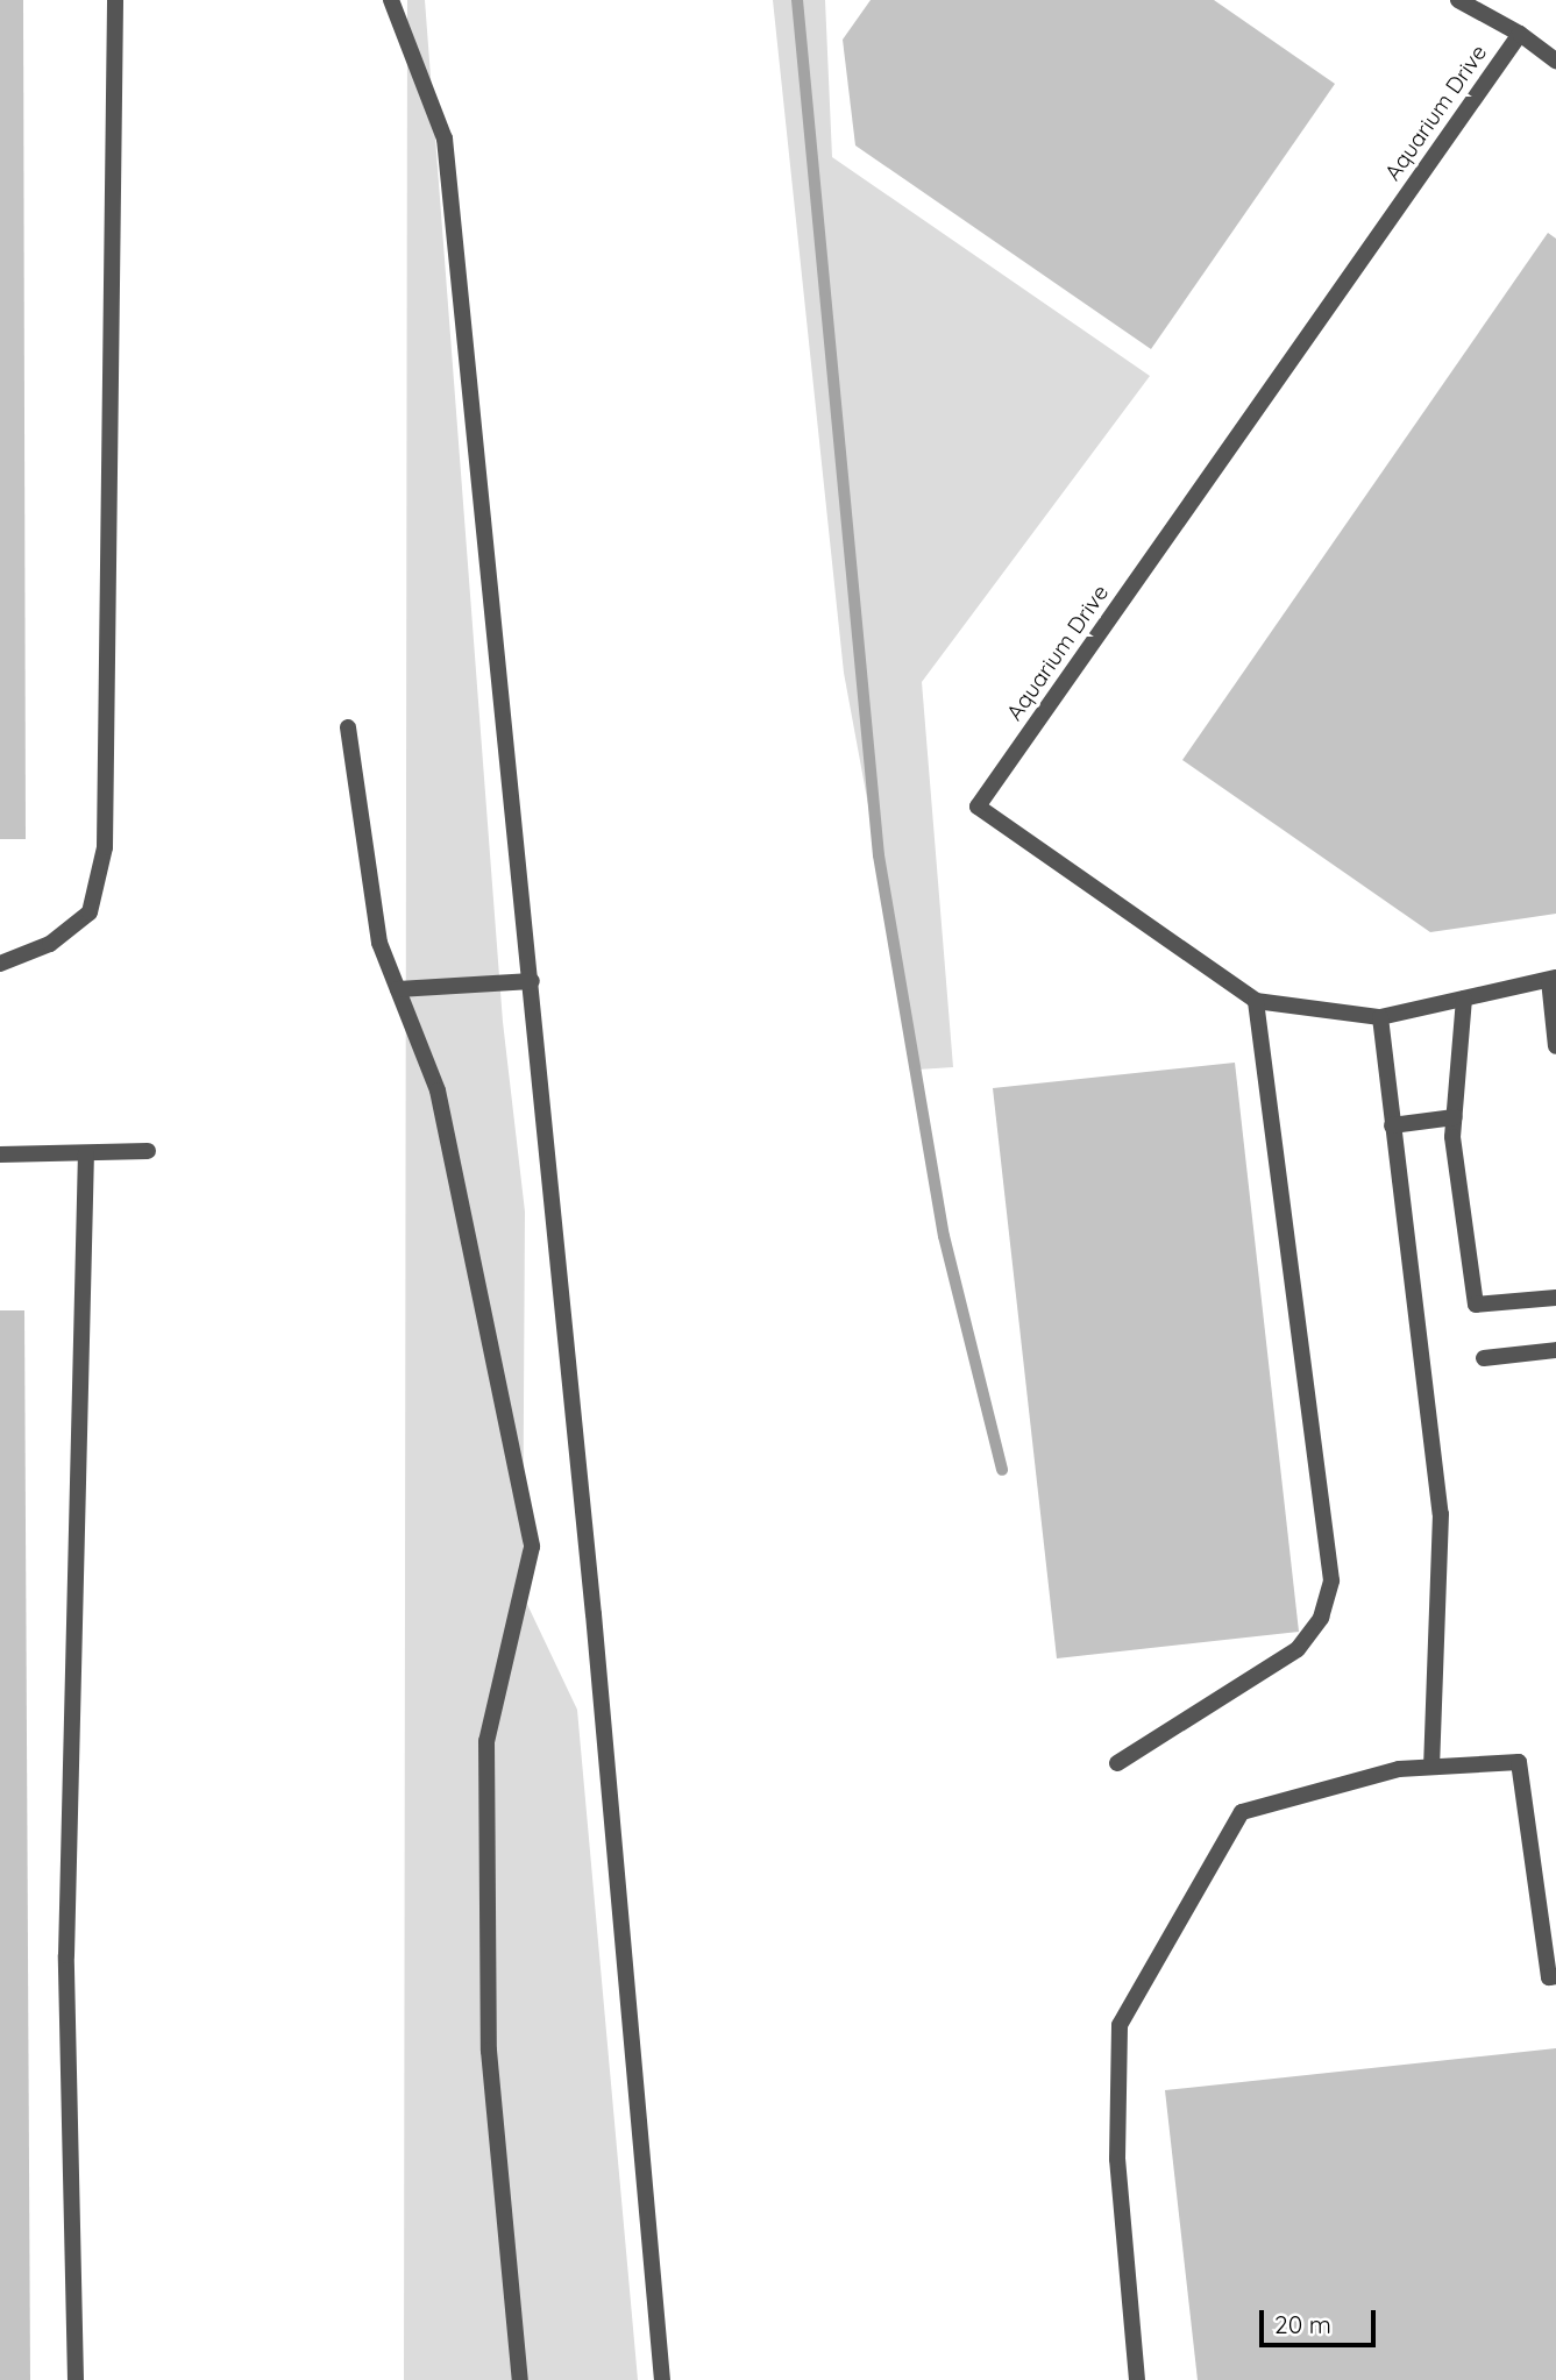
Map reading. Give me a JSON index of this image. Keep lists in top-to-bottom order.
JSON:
{
  "streets": {
    "street": ["Aquarium Drive"]
  },
  "scale_bar": "20 m"
}
